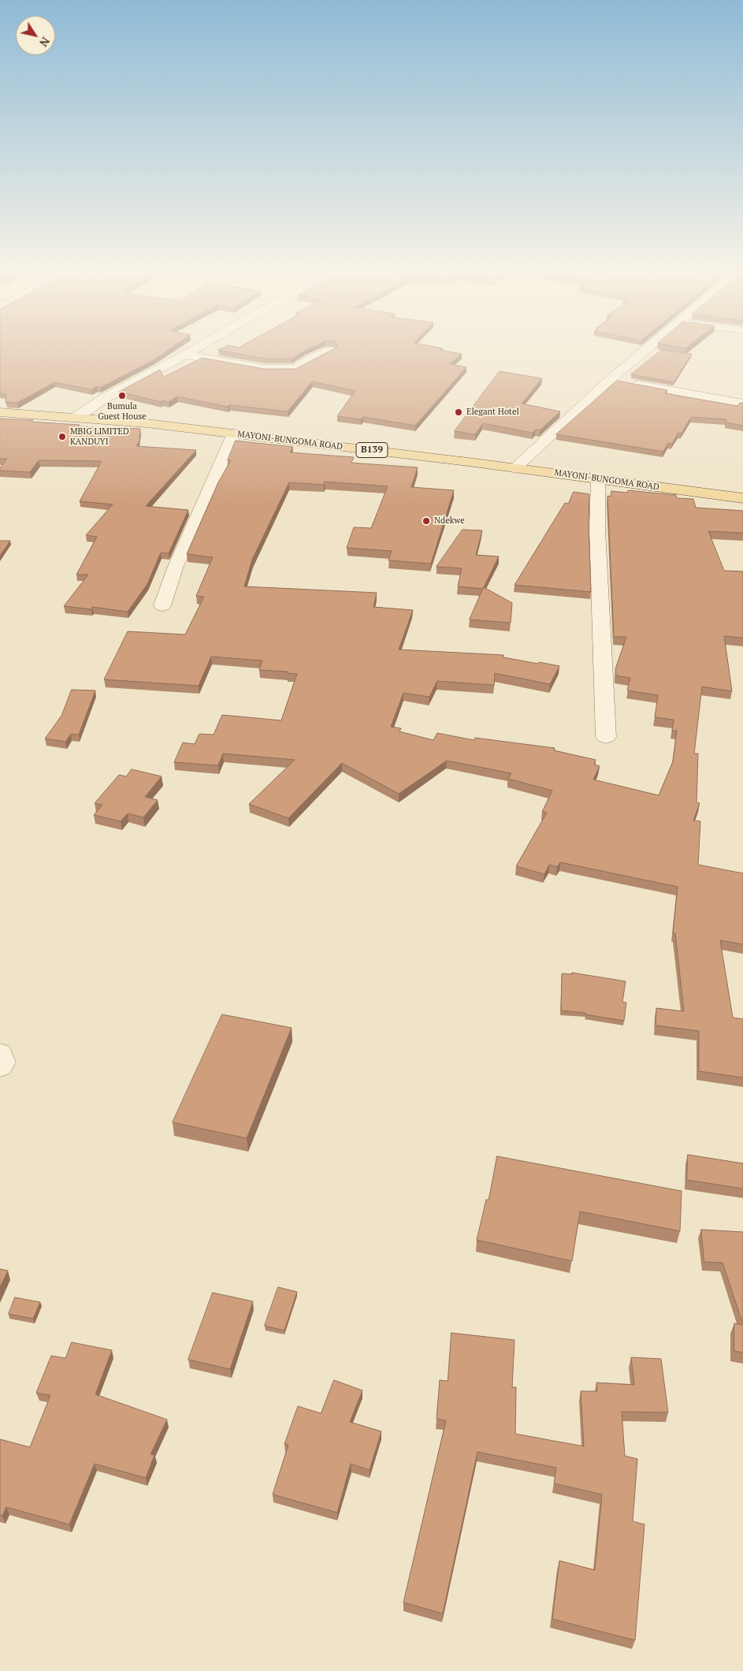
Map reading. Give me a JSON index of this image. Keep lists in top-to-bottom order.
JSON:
{
  "streets": {
    "main road": ["MAYONI-BUNGOMA ROAD", "B139"]
  },
  "places": [
    "Bumula Guest House",
    "Elegant Hotel",
    "MBIG LIMITED KANDUYI",
    "Ndekwe"
  ],
  "north": "bottom right"
}
